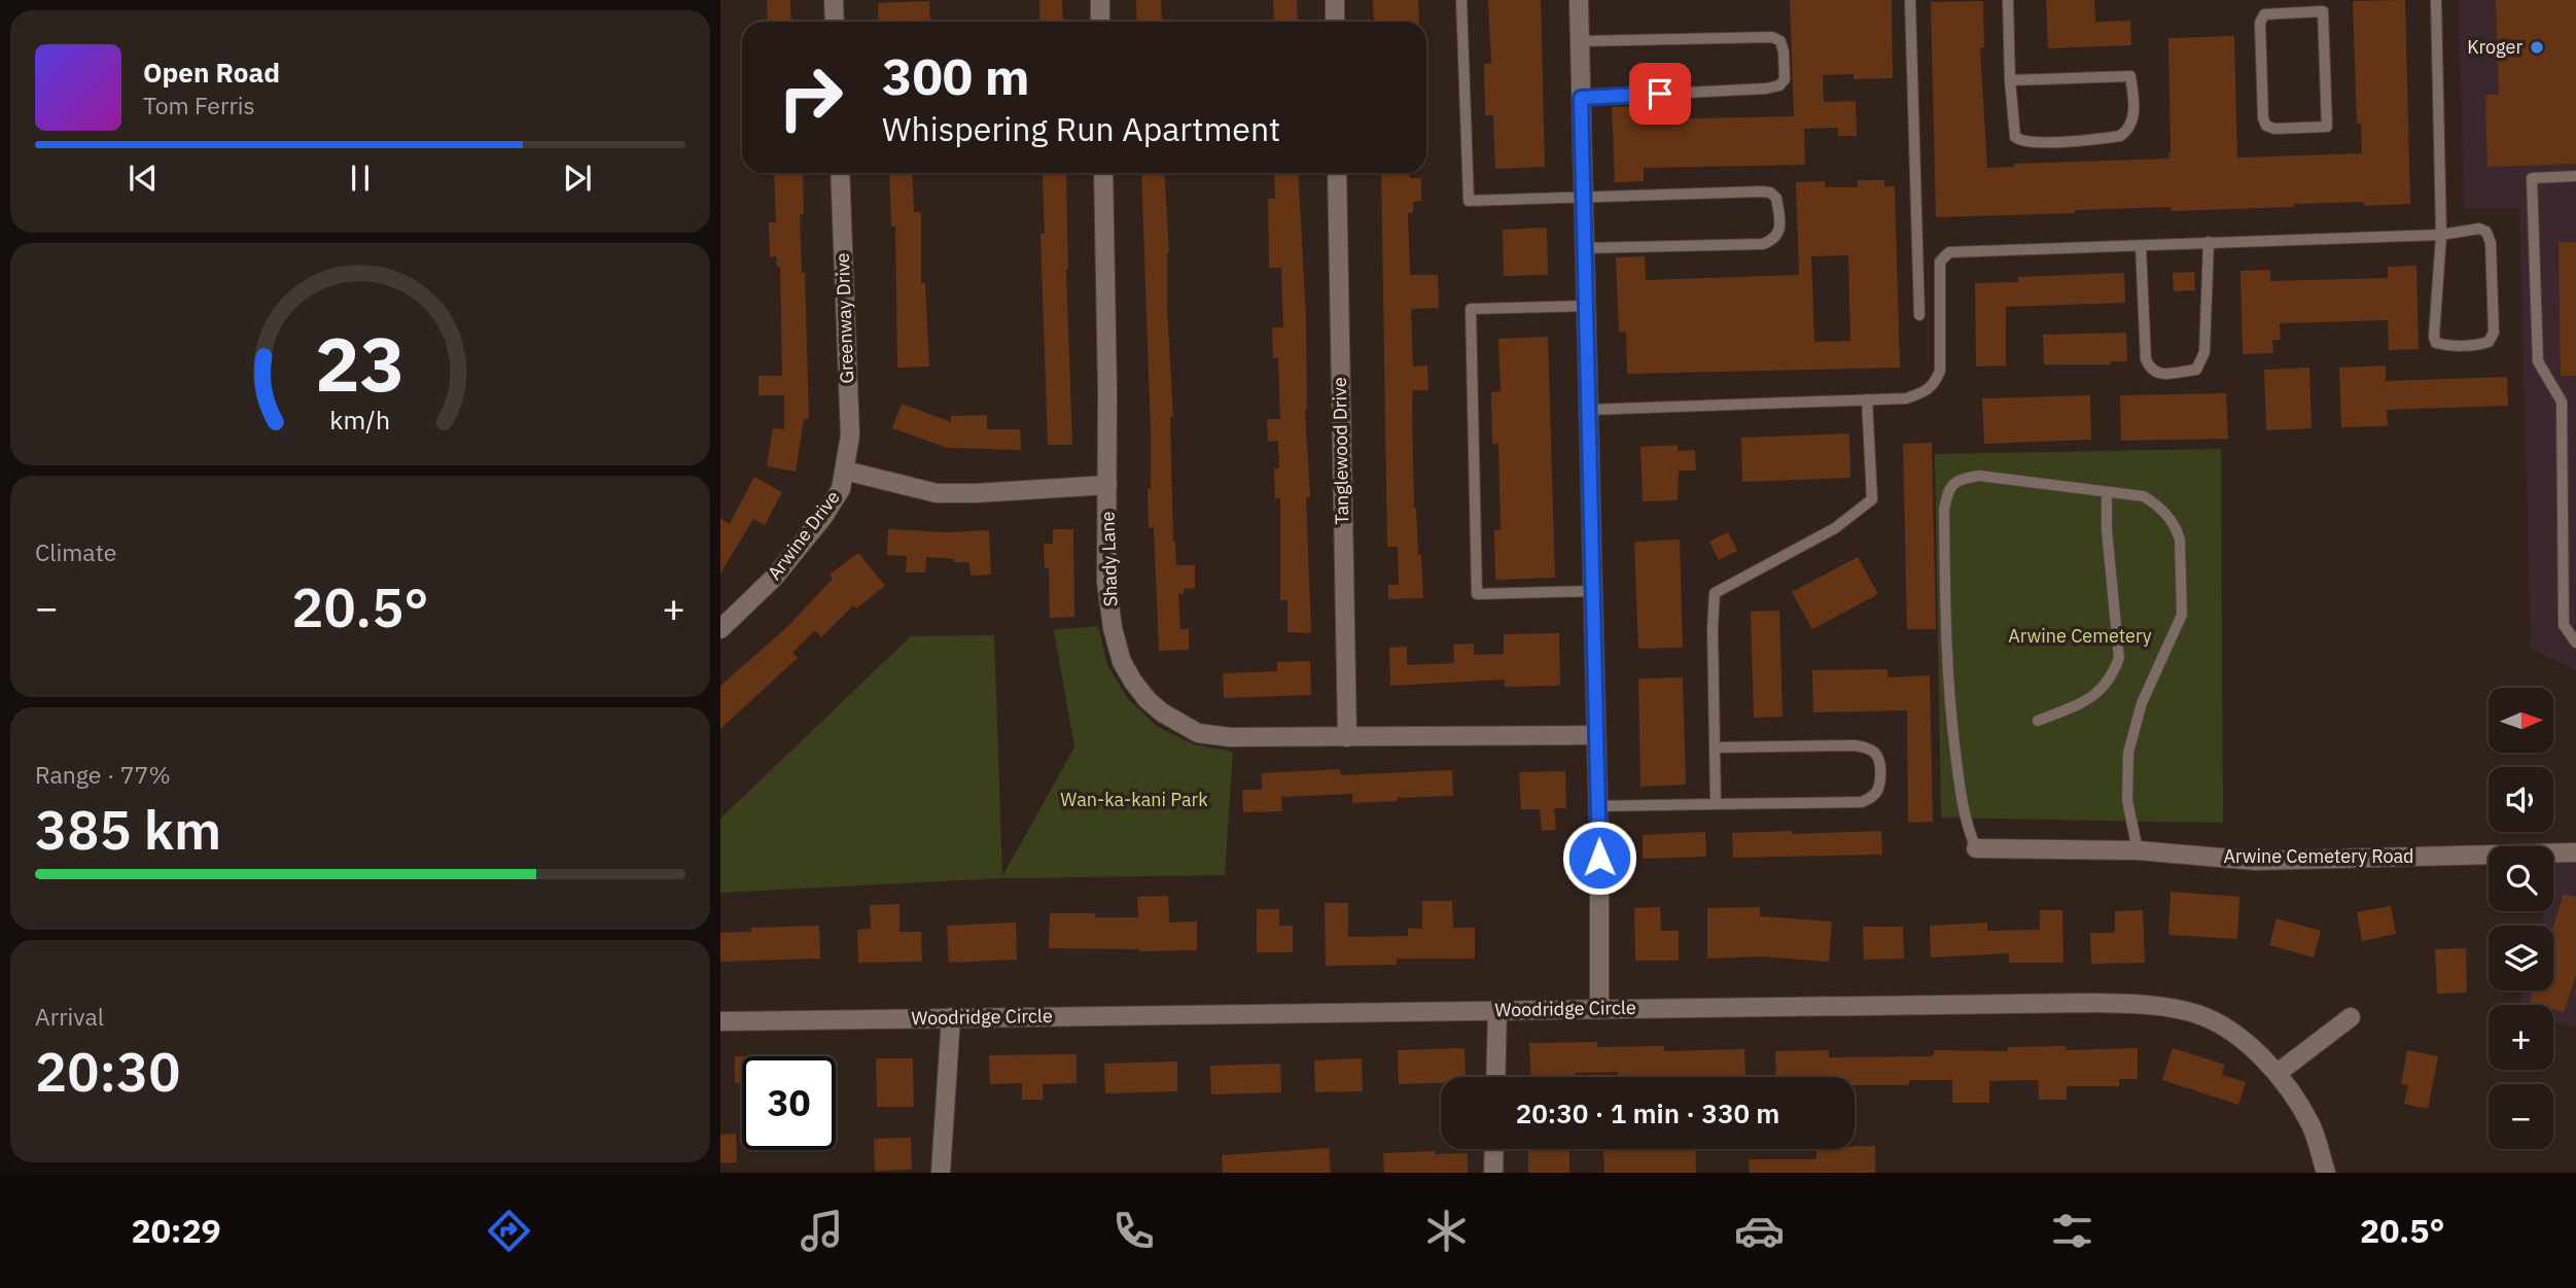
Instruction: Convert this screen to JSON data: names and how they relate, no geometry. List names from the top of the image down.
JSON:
{
  "streets": {
    "street": [
      "Greenway Drive",
      "Tanglewood Drive",
      "Arwine Drive",
      "Shady Lane",
      "Arwine Cemetery Road",
      "Woodridge Circle"
    ]
  },
  "crossings": [
    ["Greenway Drive", "Arwine Drive"],
    ["Tanglewood Drive", "Shady Lane"],
    ["Arwine Drive", "Shady Lane"]
  ],
  "parks": ["Arwine Cemetery", "Wan-ka-kani Park"],
  "places": ["Kroger"],
  "north": "right",
  "page": {
    "turn": ["300 m", "Whispering Run Apartment"],
    "song": ["Open Road", "Tom Ferris"],
    "tile": [
      "Climate",
      ["Range · 77%", "385 km"],
      ["Arrival", "20:30"]
    ],
    "heat": ["−", "20.5°", "+"],
    "map_buttons": ["+", "−"],
    "limit": "30",
    "trip": "20:30 · 1 min · 330 m",
    "tabs": ["20:29", "20.5°"],
    "gauge": ["23", "km/h"]
  }
}
